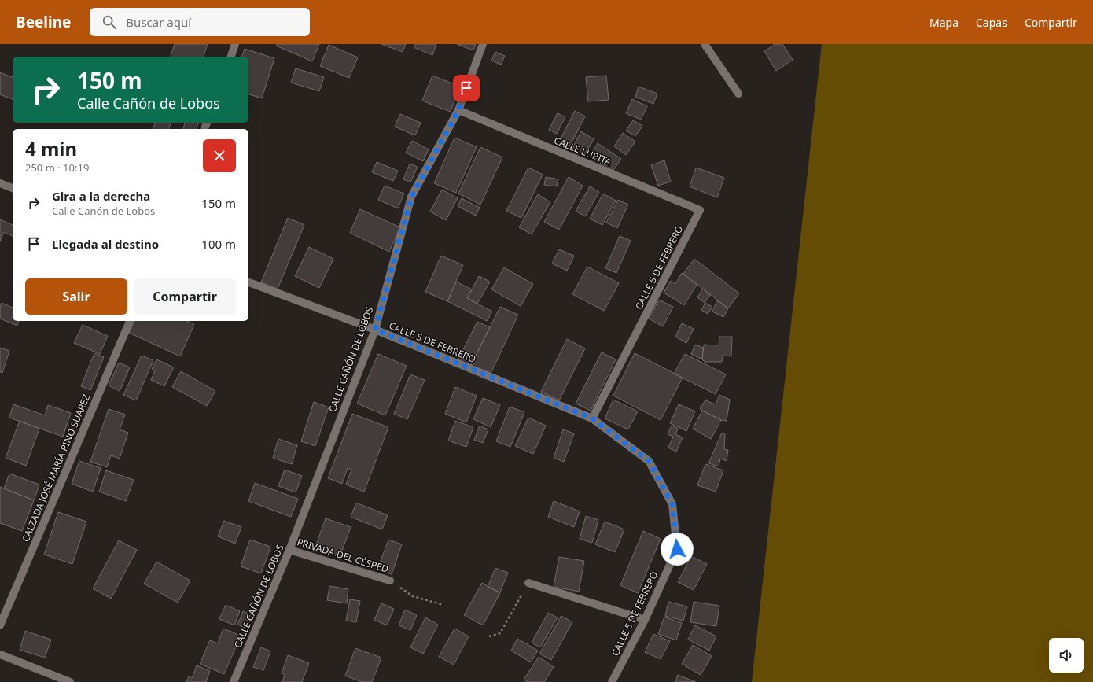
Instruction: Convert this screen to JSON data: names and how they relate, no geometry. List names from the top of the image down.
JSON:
{
  "streets": {
    "street": [
      "CALLE LUPITA",
      "CALLE 5 DE FEBRERO",
      "CALLE CAÑÓN DE LOBOS",
      "CALZADA JOSÉ MARÍA PINO SUÁREZ",
      "PRIVADA DEL CÉSPED"
    ]
  },
  "crossings": [
    ["CALLE LUPITA", "CALLE 5 DE FEBRERO"],
    ["CALLE LUPITA", "CALLE CAÑÓN DE LOBOS"],
    ["CALLE 5 DE FEBRERO", "CALLE CAÑÓN DE LOBOS"],
    ["CALLE CAÑÓN DE LOBOS", "PRIVADA DEL CÉSPED"]
  ],
  "page": {
    "header": "Beeline",
    "search": "Buscar aquí",
    "nav": ["Mapa", "Capas", "Compartir"],
    "turn": ["150 m", "Calle Cañón de Lobos"],
    "heading": ["4 min", "250 m · 10:19"],
    "list": [
      {
        "name": "Gira a la derecha",
        "note": "Calle Cañón de Lobos",
        "value": "150 m"
      },
      {
        "name": "Llegada al destino",
        "value": "100 m"
      }
    ],
    "buttons": ["Salir", "Compartir"]
  }
}
